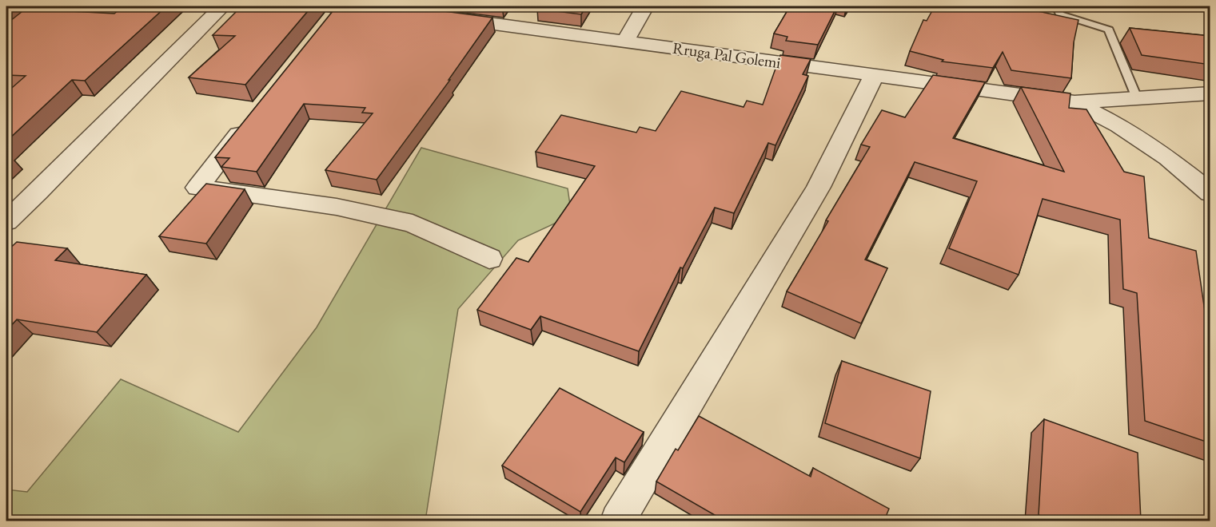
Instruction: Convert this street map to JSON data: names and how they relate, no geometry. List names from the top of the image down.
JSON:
{
  "streets": {
    "street": ["Rruga Pal Golemi"]
  }
}
